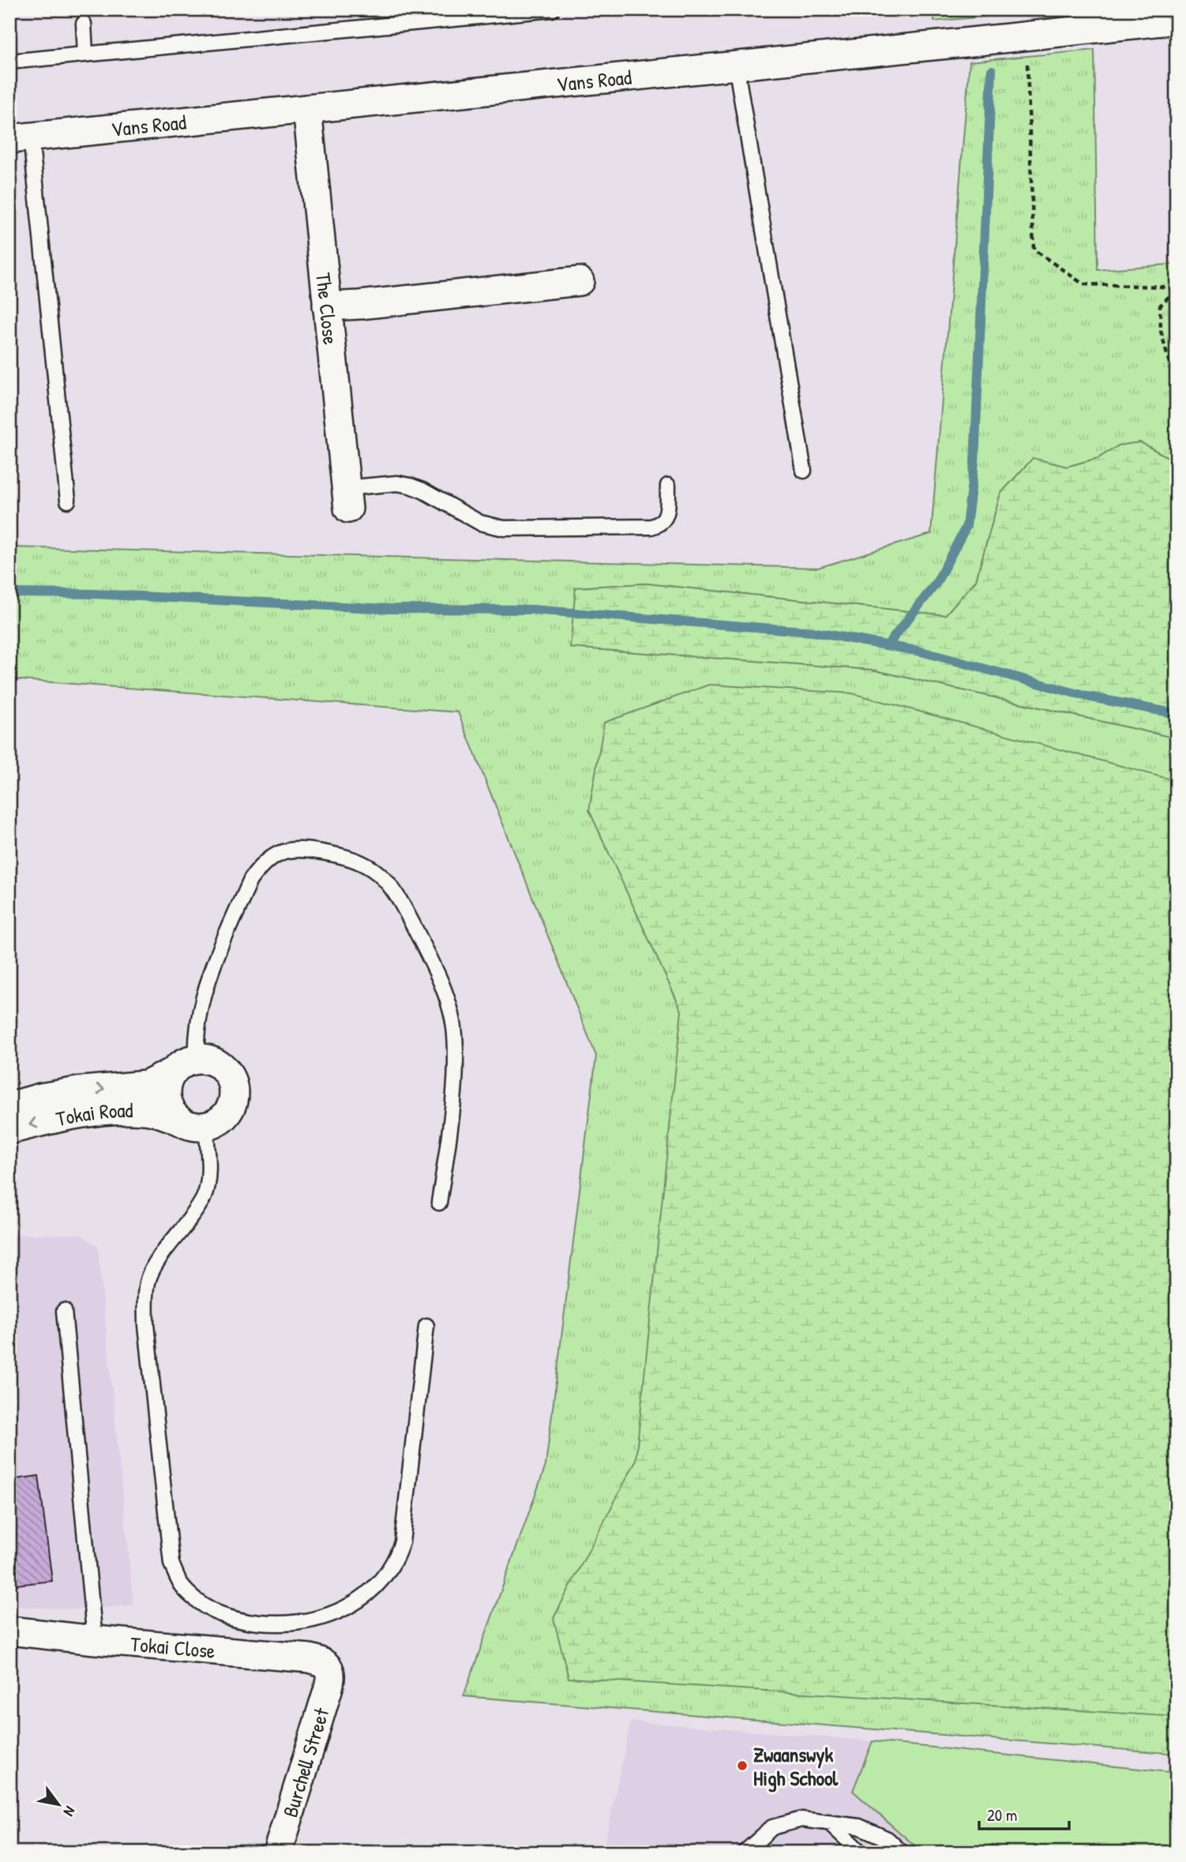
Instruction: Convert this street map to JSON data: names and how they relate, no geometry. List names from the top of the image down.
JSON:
{
  "streets": {
    "street": [
      "Vans Road",
      "The Close",
      "Tokai Road",
      "Tokai Close",
      "Burchell Street"
    ]
  },
  "crossings": [
    ["Vans Road", "The Close"],
    ["Tokai Close", "Burchell Street"]
  ],
  "places": ["Zwaanswyk High School"],
  "scale_bar": "20 m",
  "north": "bottom right"
}
